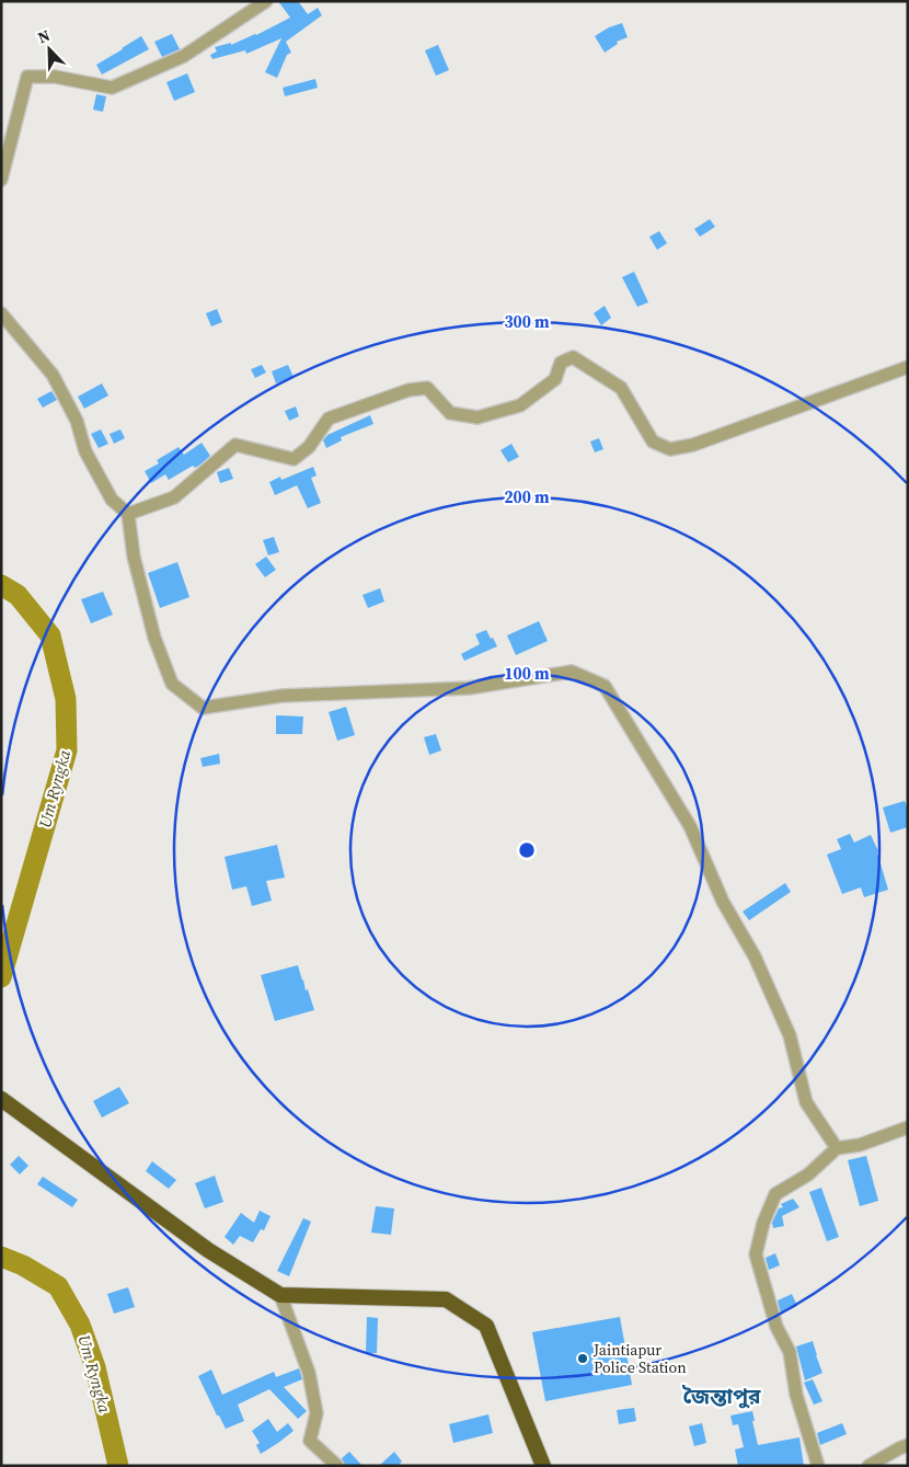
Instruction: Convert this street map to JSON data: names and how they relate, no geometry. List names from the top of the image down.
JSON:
{
  "districts": ["জৈন্তাপুর"],
  "water": ["Um Ryngka"],
  "places": ["Jaintiapur Police Station"],
  "north": "top left",
  "rings": ["300 m", "200 m", "100 m"]
}
